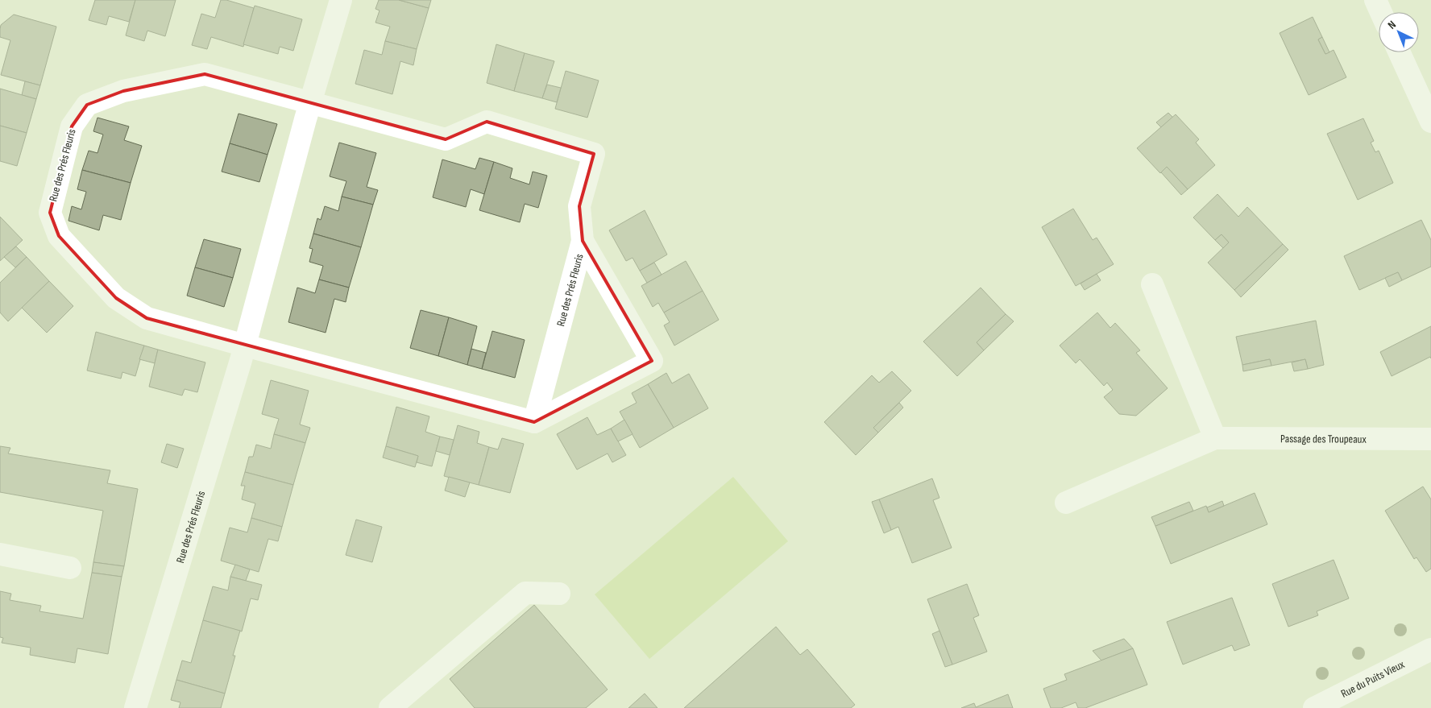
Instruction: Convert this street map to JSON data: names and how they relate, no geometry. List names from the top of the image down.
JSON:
{
  "streets": {
    "street": ["Rue des Prés Fleuris", "Passage des Troupeaux", "Rue du Puits Vieux"]
  },
  "north": "top left"
}
